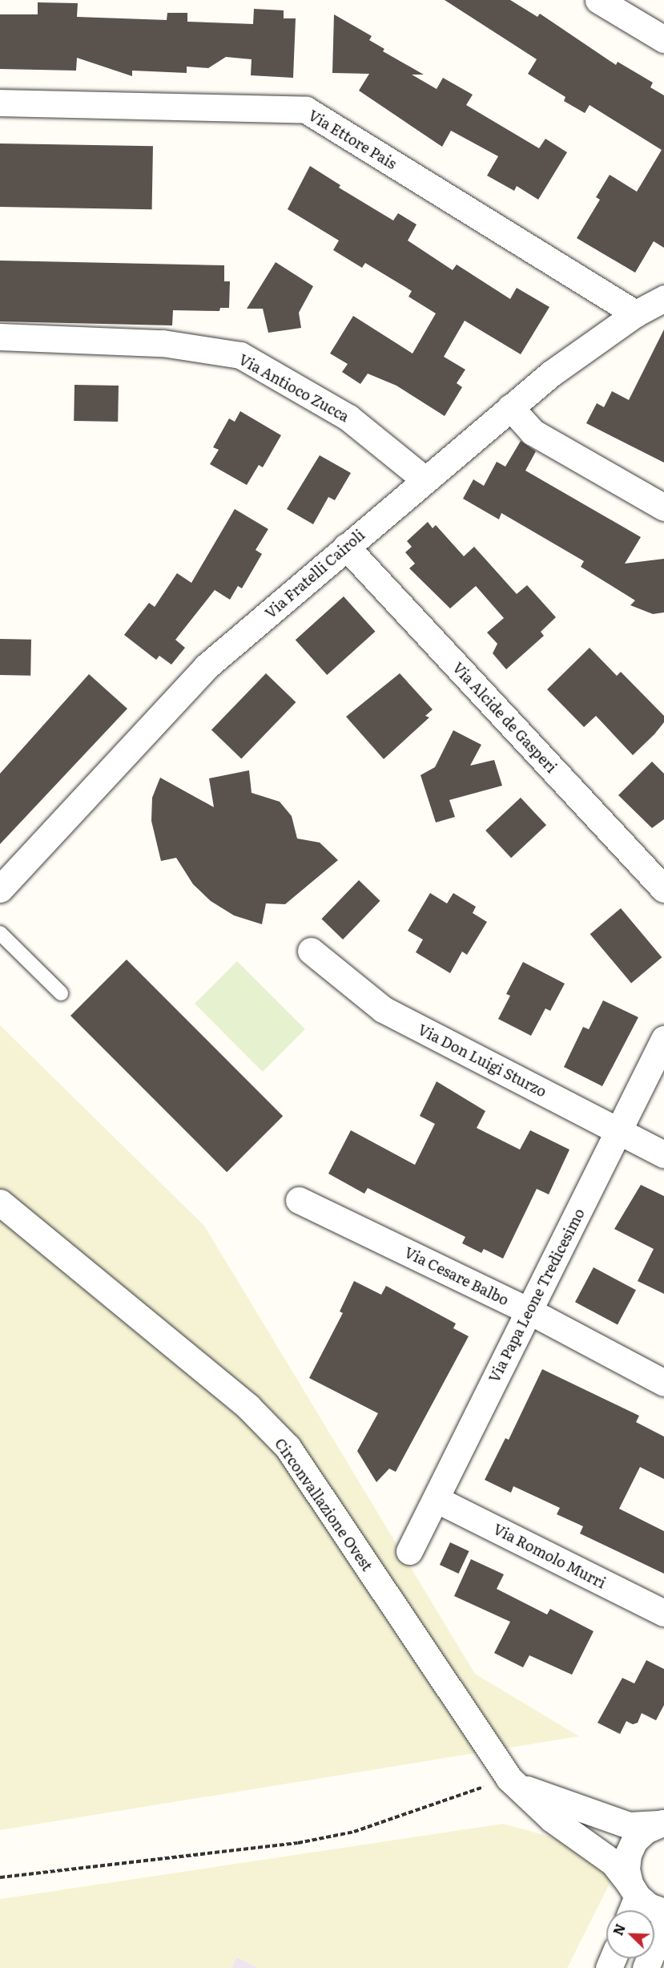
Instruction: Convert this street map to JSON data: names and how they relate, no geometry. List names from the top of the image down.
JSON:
{
  "streets": {
    "street": [
      "Via Ettore Pais",
      "Via Antioco Zucca",
      "Via Fratelli Cairoli",
      "Via Alcide de Gasperi",
      "Via Don Luigi Sturzo",
      "Via Cesare Balbo",
      "Via Papa Leone Tredicesimo",
      "Circonvallazione Ovest",
      "Via Romolo Murri"
    ]
  },
  "crossings": [
    ["Via Ettore Pais", "Via Fratelli Cairoli"],
    ["Via Antioco Zucca", "Via Fratelli Cairoli"],
    ["Via Fratelli Cairoli", "Via Alcide de Gasperi"],
    ["Via Don Luigi Sturzo", "Via Papa Leone Tredicesimo"],
    ["Via Cesare Balbo", "Via Papa Leone Tredicesimo"],
    ["Via Papa Leone Tredicesimo", "Via Romolo Murri"]
  ],
  "north": "top left"
}
